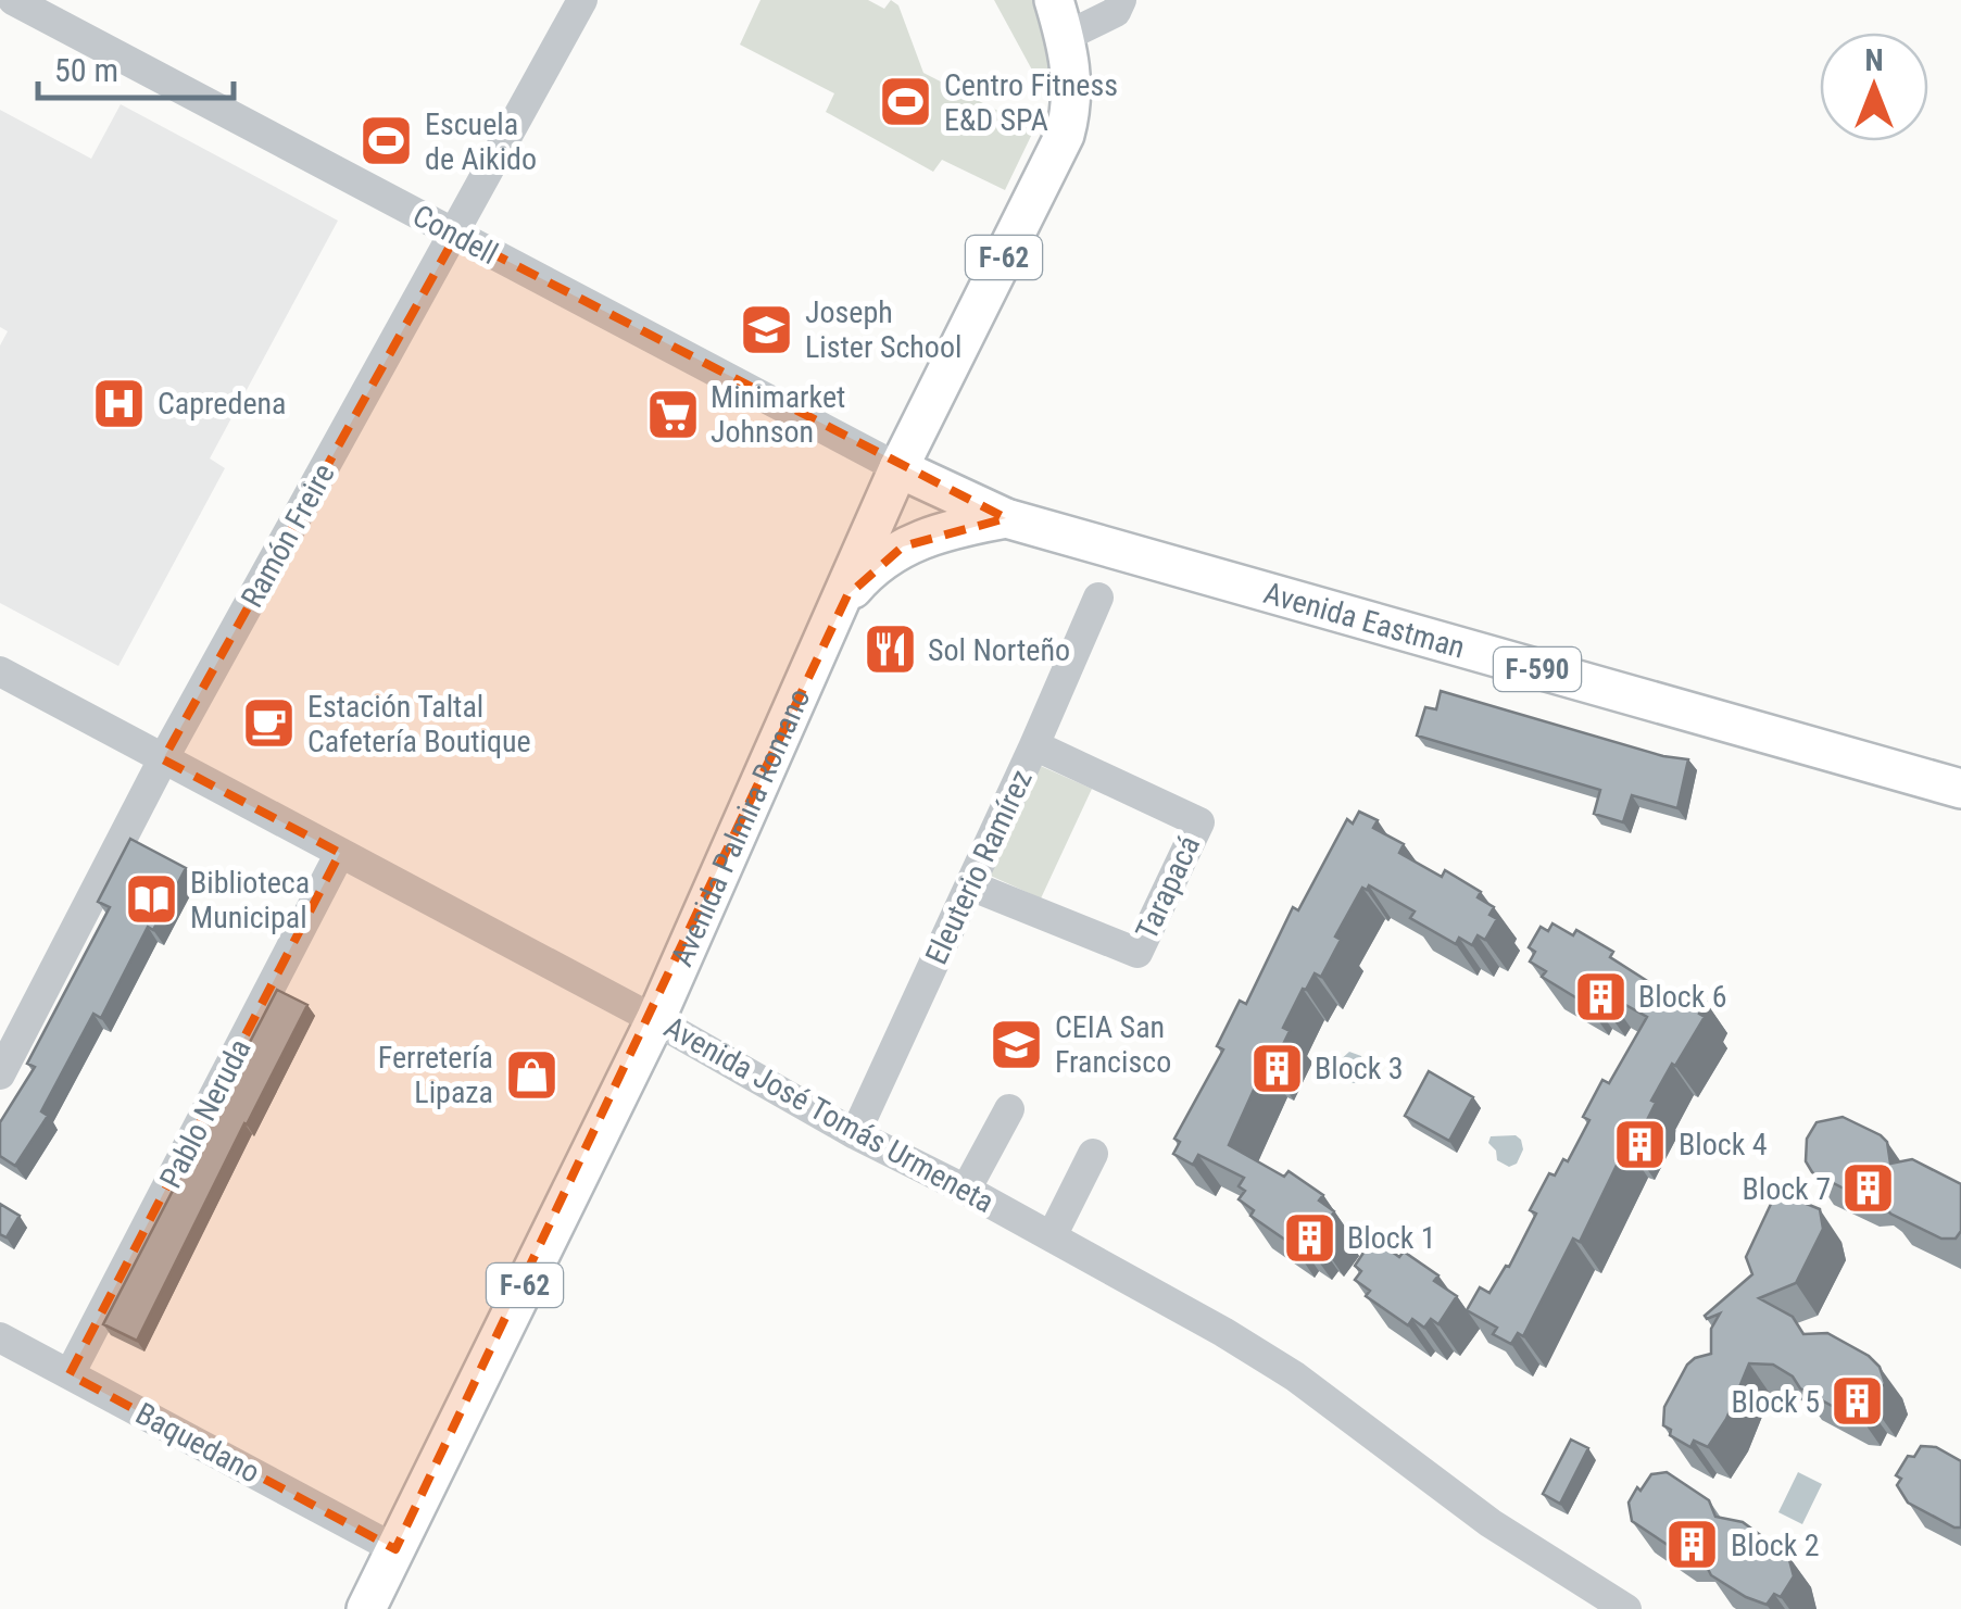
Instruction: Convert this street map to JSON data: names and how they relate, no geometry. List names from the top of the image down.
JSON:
{
  "streets": {
    "main road": [
      "F-62",
      "Avenida Eastman",
      "F-590",
      "Avenida Palmira Romano"
    ],
    "street": [
      "Condell",
      "Ramón Freire",
      "Eleuterio Ramírez",
      "Tarapacá",
      "Pablo Neruda",
      "Avenida José Tomás Urmeneta",
      "Baquedano"
    ]
  },
  "crossings": [
    ["Condell", "Ramón Freire"],
    ["Condell", "Avenida Eastman"],
    ["Condell", "Avenida Palmira Romano"],
    ["F-62", "Avenida Palmira Romano"],
    ["Ramón Freire", "Avenida José Tomás Urmeneta"],
    ["Avenida Eastman", "Avenida Palmira Romano"],
    ["Avenida Palmira Romano", "Avenida José Tomás Urmeneta"],
    ["Avenida Palmira Romano", "Baquedano"],
    ["Eleuterio Ramírez", "Tarapacá"],
    ["Eleuterio Ramírez", "Avenida José Tomás Urmeneta"],
    ["Pablo Neruda", "Avenida José Tomás Urmeneta"],
    ["Pablo Neruda", "Baquedano"]
  ],
  "places": {
    "sports": ["Centro Fitness E&D SPA", "Escuela de Aikido"],
    "school or university": ["Joseph Lister School", "CEIA San Francisco"],
    "hospital": ["Capredena"],
    "supermarket": ["Minimarket Johnson"],
    "restaurant": ["Sol Norteño"],
    "cafe": ["Estación Taltal Cafetería Boutique"],
    "library": ["Biblioteca Municipal"],
    "building": [
      "Block 6",
      "Block 3",
      "Block 4",
      "Block 7",
      "Block 1",
      "Block 5",
      "Block 2"
    ],
    "shop": ["Ferretería Lipaza"]
  },
  "scale_bar": "50 m",
  "north": "top"
}
